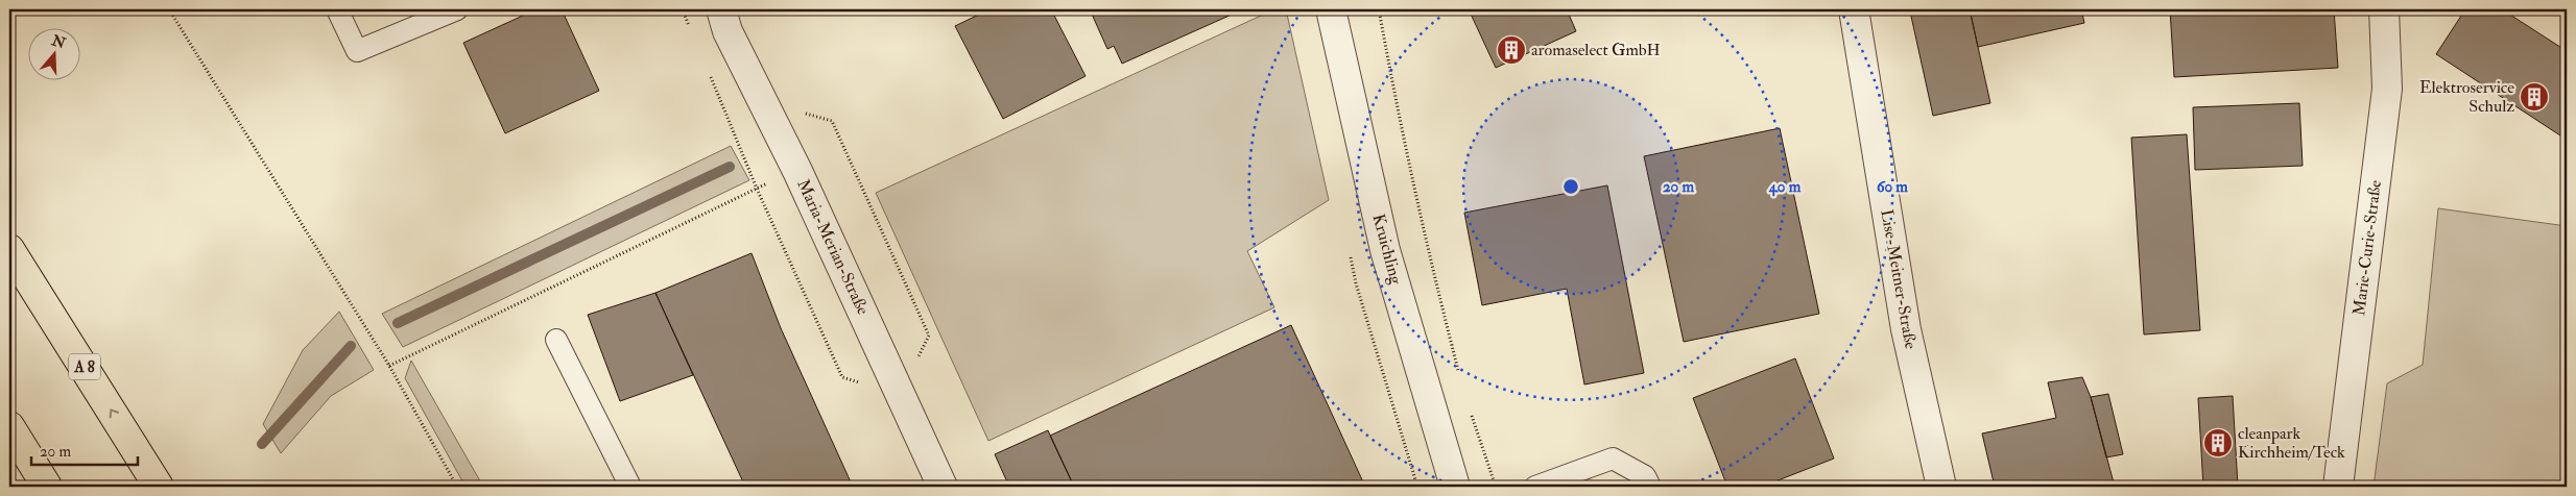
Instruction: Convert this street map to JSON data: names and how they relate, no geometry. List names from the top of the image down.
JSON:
{
  "streets": {
    "highway": ["A 8"],
    "street": [
      "Maria-Merian-Straße",
      "Marie-Curie-Straße",
      "Kruichling",
      "Lise-Meitner-Straße"
    ]
  },
  "places": {
    "building": ["aromaselect GmbH", "Elektroservice Schulz", "cleanpark Kirchheim/Teck"]
  },
  "scale_bar": "20 m",
  "north": "top",
  "rings": ["20 m", "40 m", "60 m"]
}
